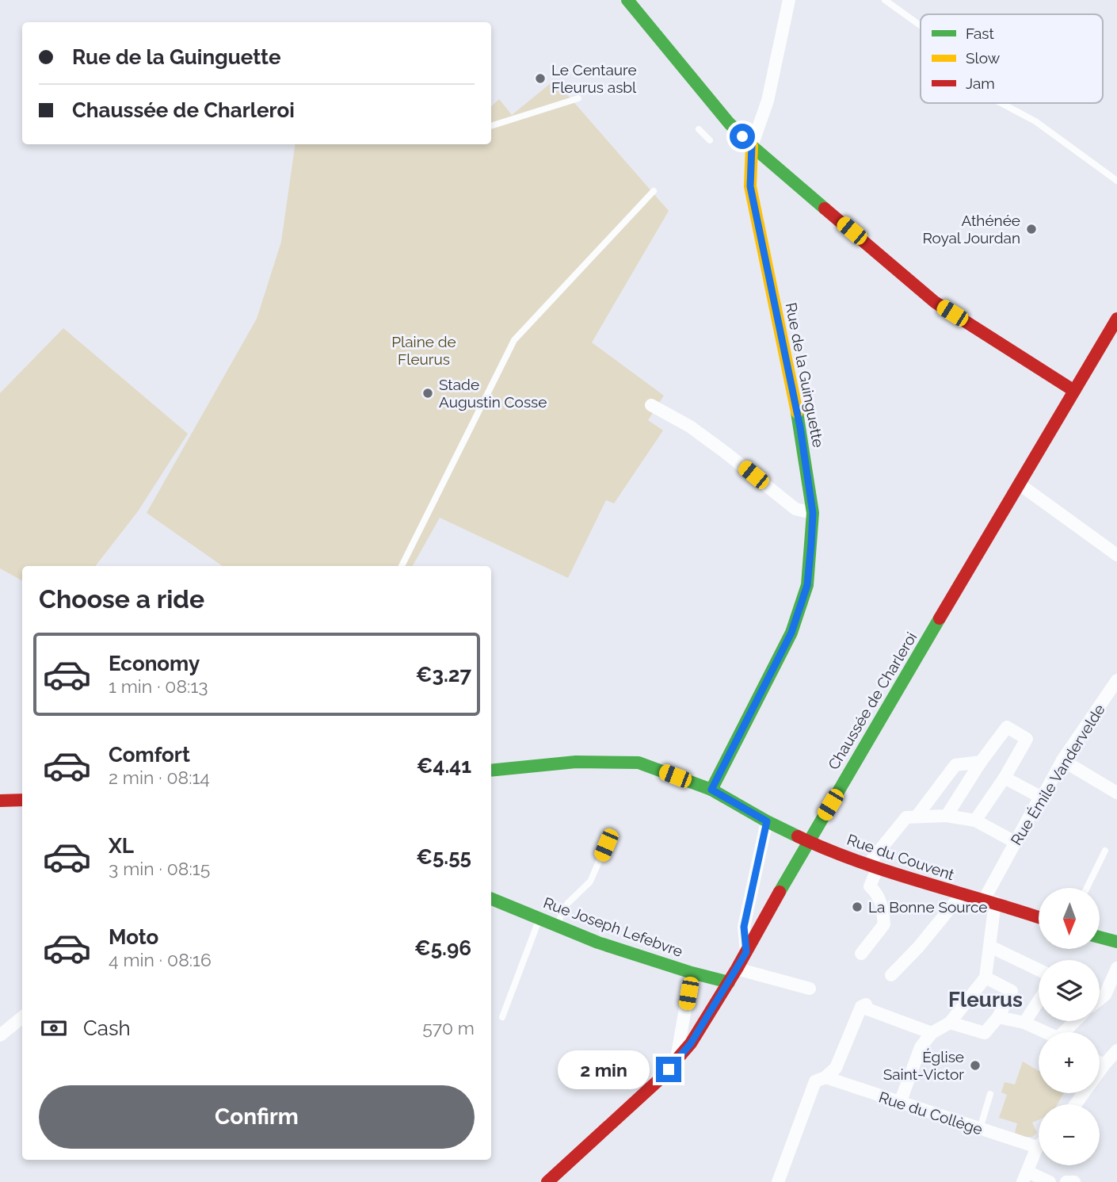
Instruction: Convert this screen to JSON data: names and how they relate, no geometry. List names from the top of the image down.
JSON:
{
  "streets": {
    "main road": [
      "Rue de la Guinguette",
      "Chaussée de Charleroi",
      "Rue du Couvent",
      "Rue Joseph Lefebvre"
    ],
    "street": ["Rue Émile Vandervelde", "Rue du Collège"]
  },
  "crossings": [
    ["Rue de la Guinguette", "Rue du Couvent"],
    ["Chaussée de Charleroi", "Rue du Couvent"],
    ["Chaussée de Charleroi", "Rue Joseph Lefebvre"],
    ["Rue Émile Vandervelde", "Rue du Couvent"]
  ],
  "districts": ["Fleurus"],
  "parks": ["Plaine de Fleurus"],
  "places": [
    "Le Centaure Fleurus asbl",
    "Athénée Royal Jourdan",
    "Stade Augustin Cosse",
    "La Bonne Source",
    "Église Saint-Victor"
  ],
  "legend": ["Fast", "Slow", "Jam"],
  "north": "bottom",
  "page": {
    "banner": ["Rue de la Guinguette", "Chaussée de Charleroi"],
    "heading": "Choose a ride",
    "list": [
      {
        "name": "Economy",
        "note": "1 min · 08:13",
        "value": "€3.27"
      },
      {
        "name": "Comfort",
        "note": "2 min · 08:14",
        "value": "€4.41"
      },
      {
        "name": "XL",
        "note": "3 min · 08:15",
        "value": "€5.55"
      },
      {
        "name": "Moto",
        "note": "4 min · 08:16",
        "value": "€5.96"
      }
    ],
    "map_buttons": ["+", "−"],
    "pay": ["Cash", "570 m"],
    "bubble": "2 min",
    "buttons": "Confirm"
  }
}
